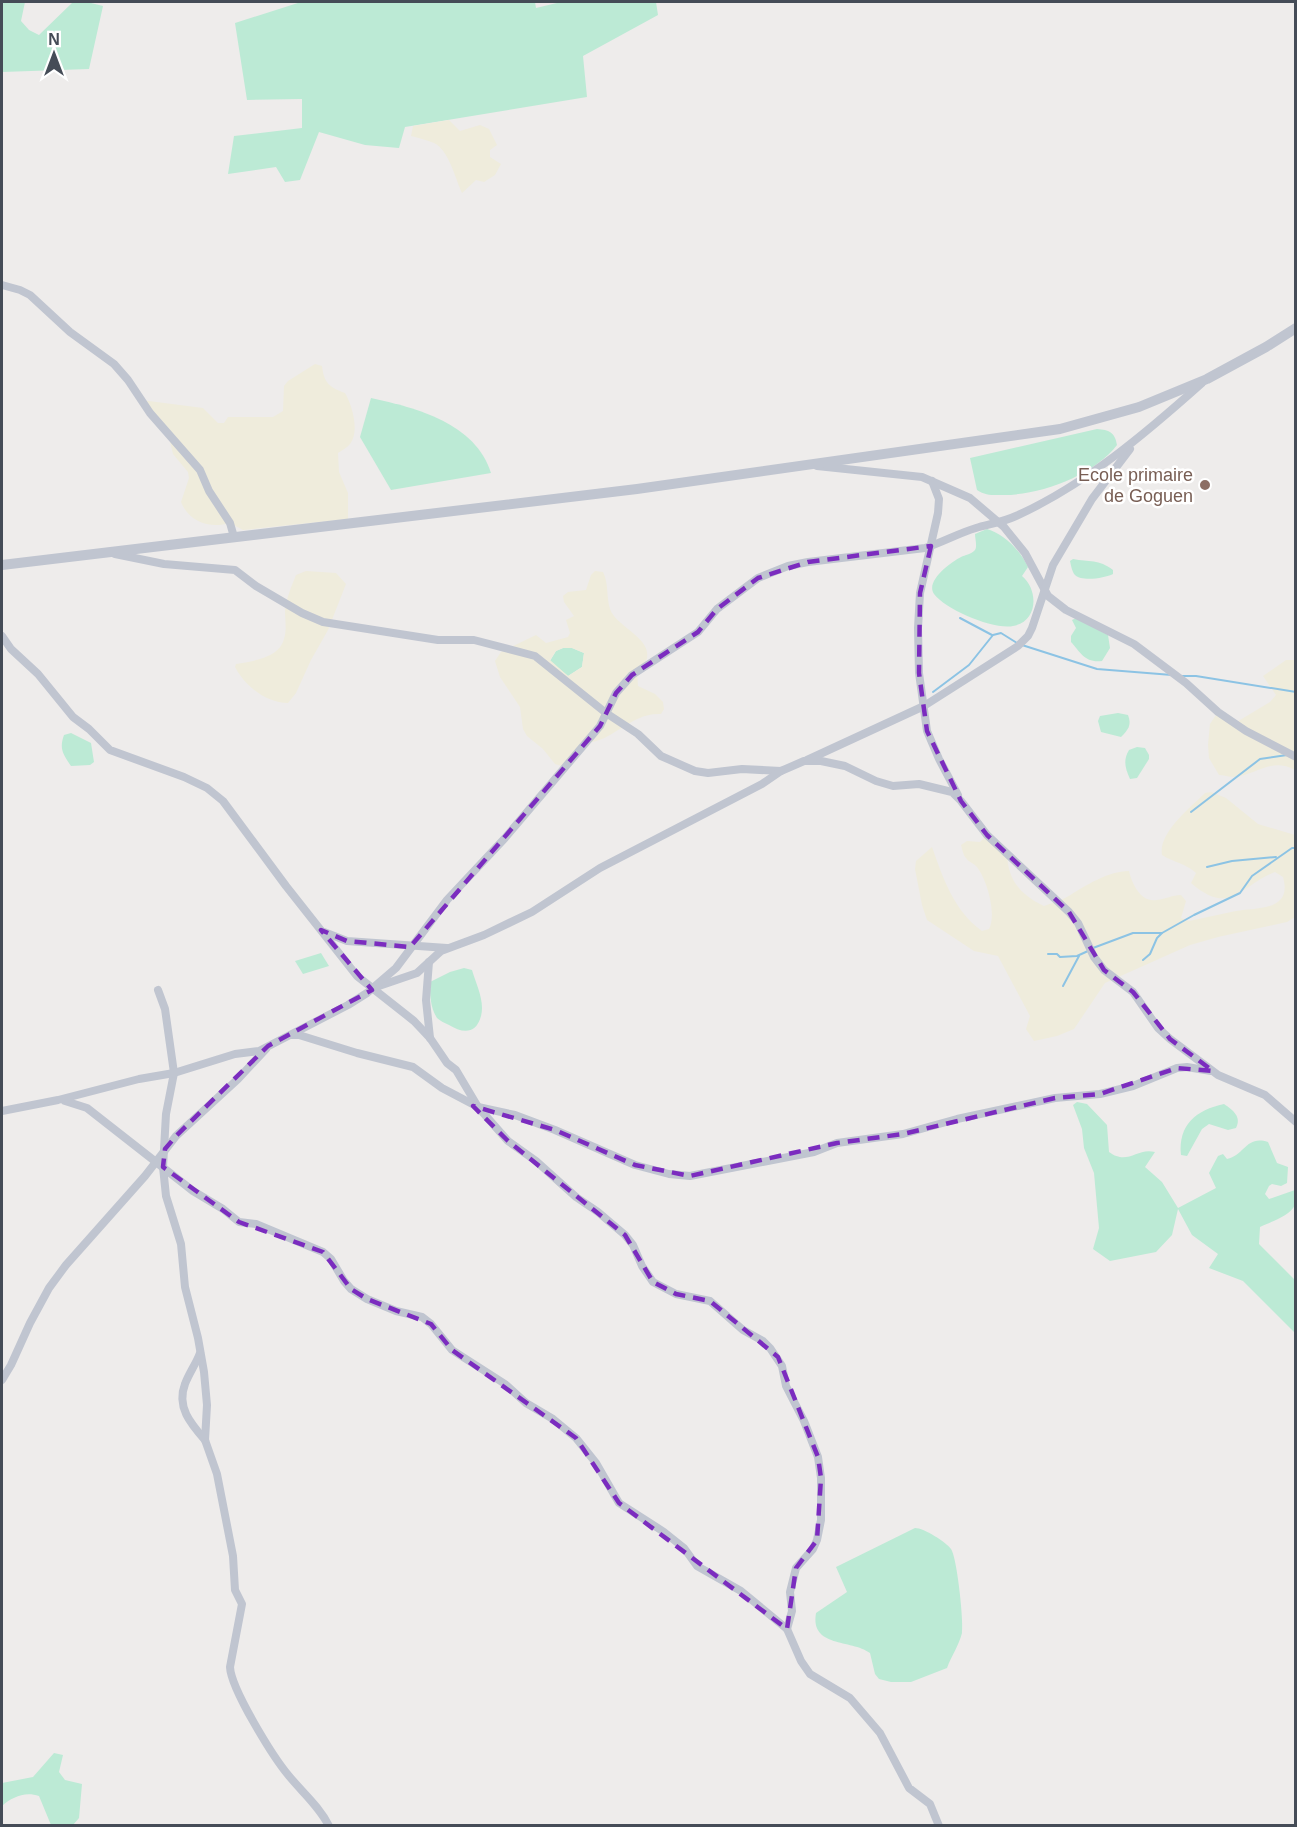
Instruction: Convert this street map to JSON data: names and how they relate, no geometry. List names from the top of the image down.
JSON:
{
  "places": ["Ecole primaire de Goguen"],
  "north": "top"
}
